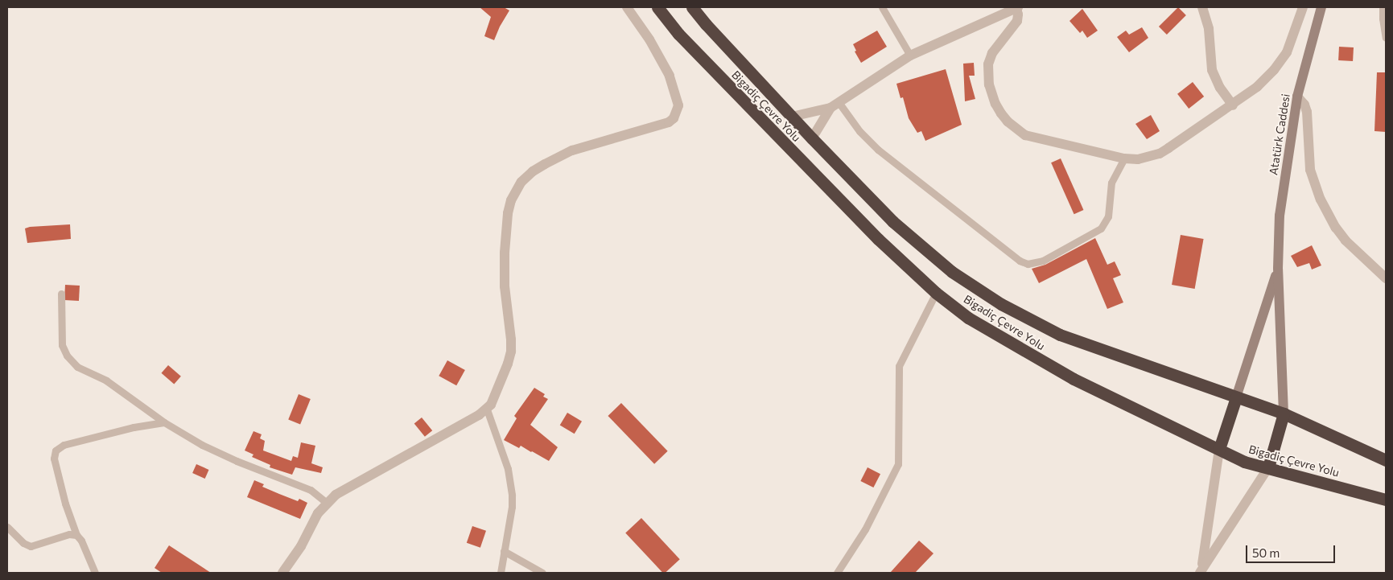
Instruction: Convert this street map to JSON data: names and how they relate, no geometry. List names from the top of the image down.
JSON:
{
  "streets": {
    "highway": ["Bigadiç Çevre Yolu"],
    "main road": ["Atatürk Caddesi"]
  },
  "crossings": [
    ["Bigadiç Çevre Yolu", "Atatürk Caddesi"]
  ],
  "scale_bar": "50 m"
}
